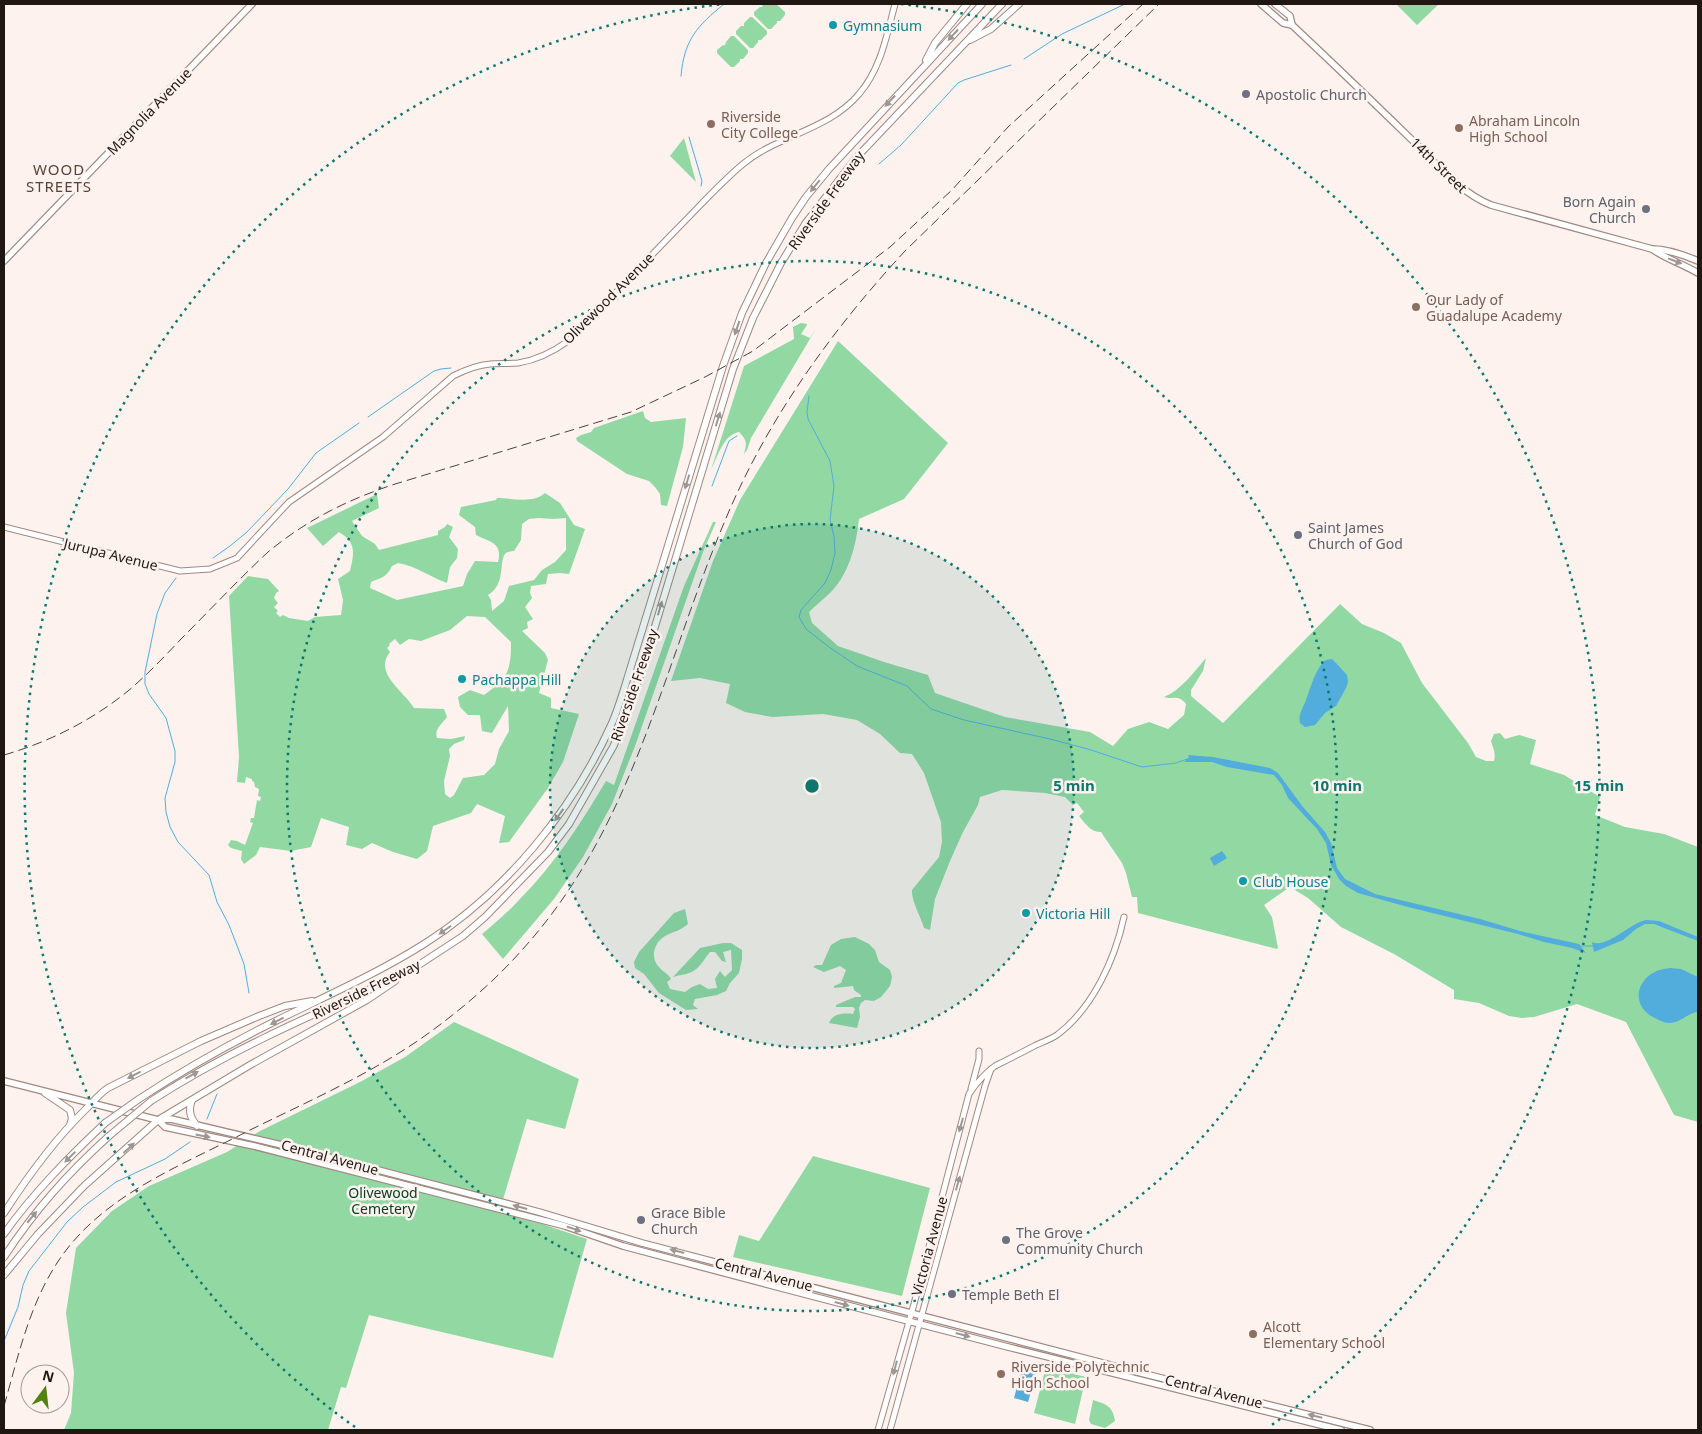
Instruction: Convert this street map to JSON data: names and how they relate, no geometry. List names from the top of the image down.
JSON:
{
  "streets": {
    "highway": ["Riverside Freeway"],
    "main road": [
      "Magnolia Avenue",
      "14th Street",
      "Olivewood Avenue",
      "Jurupa Avenue",
      "Central Avenue",
      "Victoria Avenue"
    ]
  },
  "crossings": [
    ["Olivewood Avenue", "Jurupa Avenue"],
    ["Central Avenue", "Victoria Avenue"]
  ],
  "districts": ["WOOD STREETS"],
  "parks": ["Olivewood Cemetery"],
  "places": [
    "Gymnasium",
    "Apostolic Church",
    "Riverside City College",
    "Abraham Lincoln High School",
    "Born Again Church",
    "Our Lady of Guadalupe Academy",
    "Saint James Church of God",
    "Pachappa Hill",
    "Club House",
    "Victoria Hill",
    "Grace Bible Church",
    "The Grove Community Church",
    "Temple Beth El",
    "Alcott Elementary School",
    "Riverside Polytechnic High School"
  ],
  "north": "top",
  "rings": ["5 min", "10 min", "15 min"]
}
